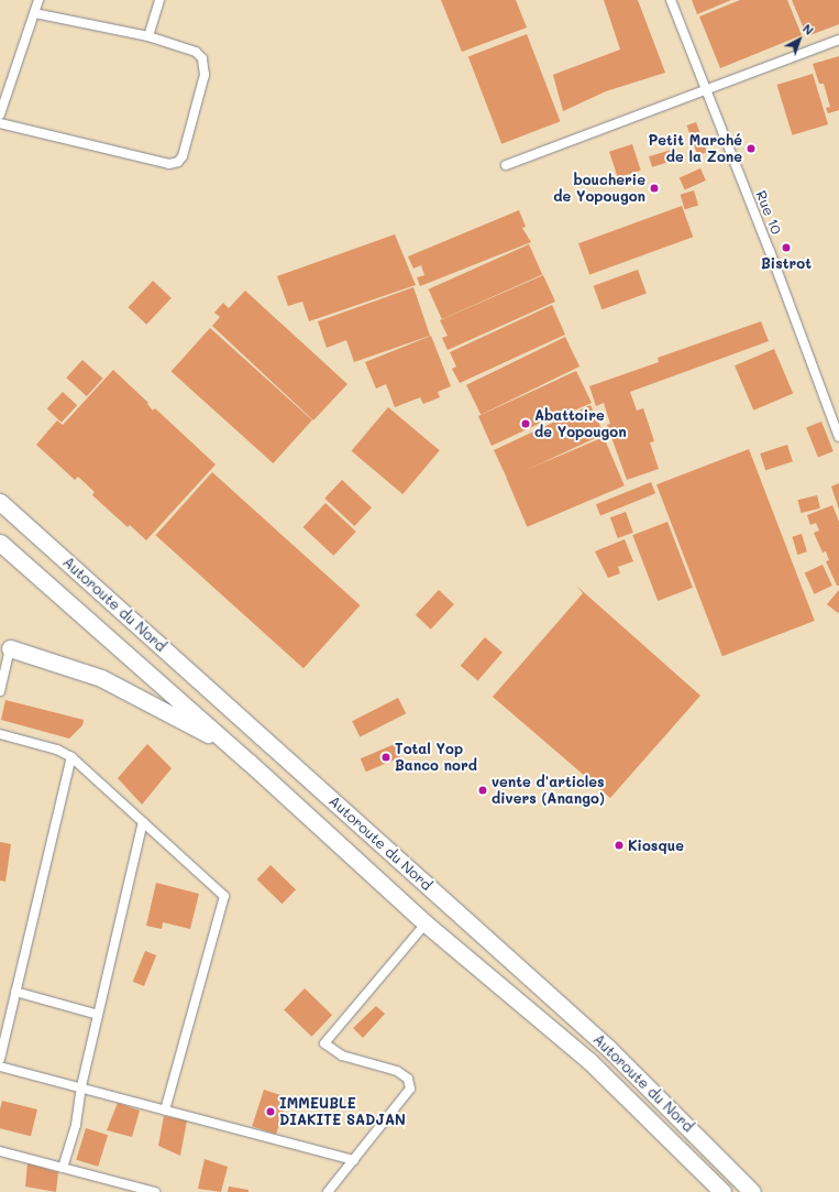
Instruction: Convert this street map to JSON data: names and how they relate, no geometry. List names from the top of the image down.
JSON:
{
  "streets": {
    "highway": ["Autoroute du Nord"],
    "street": ["Rue 10"]
  },
  "places": [
    "Petit Marché de la Zone",
    "boucherie de Yopougon",
    "Bistrot",
    "Abattoire de Yopougon",
    "Total Yop Banco nord",
    "vente d'articles divers (Anango)",
    "Kiosque",
    "IMMEUBLE DIAKITE SADJAN"
  ],
  "north": "top right"
}
